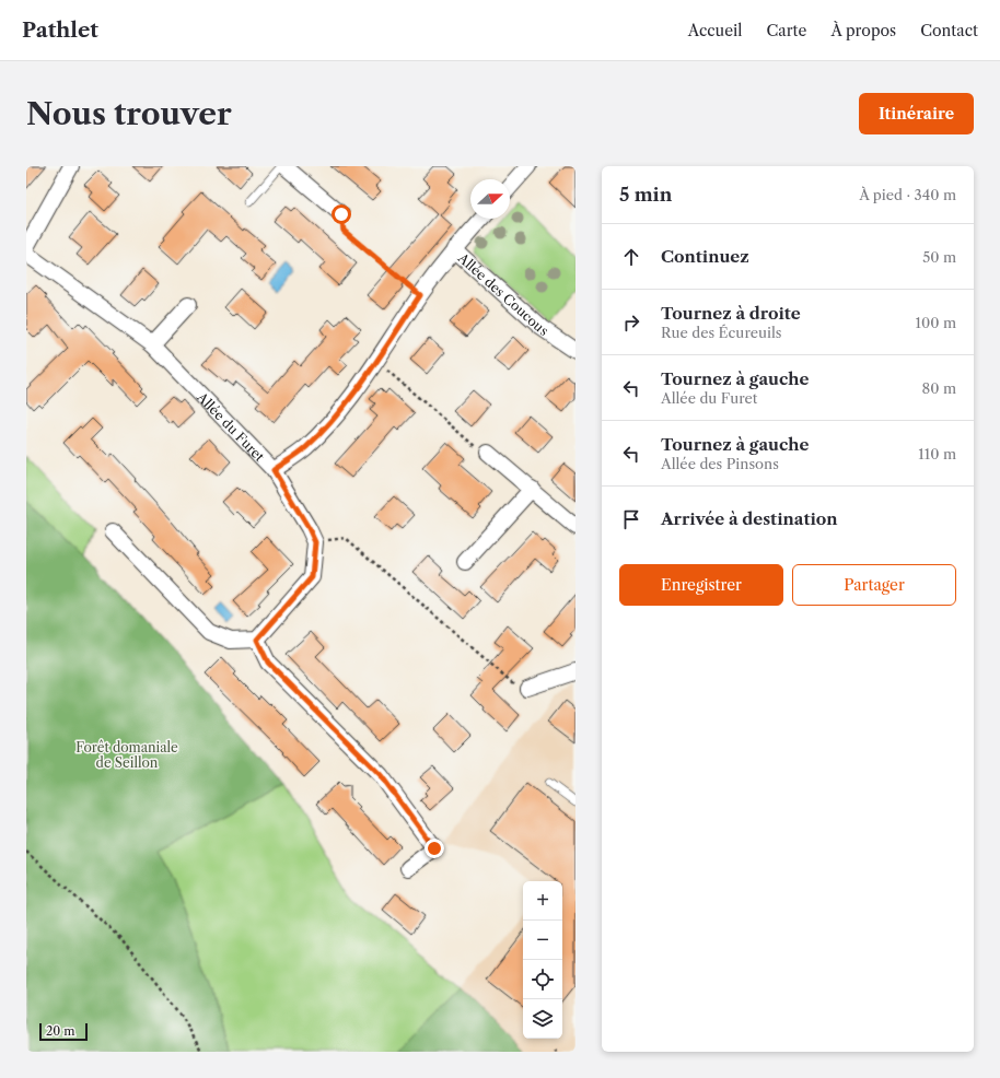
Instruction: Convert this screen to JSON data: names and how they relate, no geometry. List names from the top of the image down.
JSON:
{
  "streets": {
    "street": ["Allée des Coucous", "Allée du Furet"]
  },
  "parks": ["Forêt domaniale de Seillon"],
  "scale_bar": "20 m",
  "north": "right",
  "page": {
    "header": "Pathlet",
    "nav": [
      "Accueil",
      "Carte",
      "À propos",
      "Contact"
    ],
    "buttons": [
      "Itinéraire",
      ["Enregistrer", "Partager"]
    ],
    "title": "Nous trouver",
    "heading": ["5 min", "À pied · 340 m"],
    "list": [
      ["Continuez", "50 m"],
      ["Tournez à droite", "Rue des Écureuils", "100 m"],
      ["Tournez à gauche", "Allée du Furet", "80 m"],
      ["Tournez à gauche", "Allée des Pinsons", "110 m"],
      "Arrivée à destination"
    ],
    "map_buttons": ["+", "−"],
    "scale": "20 m"
  }
}
